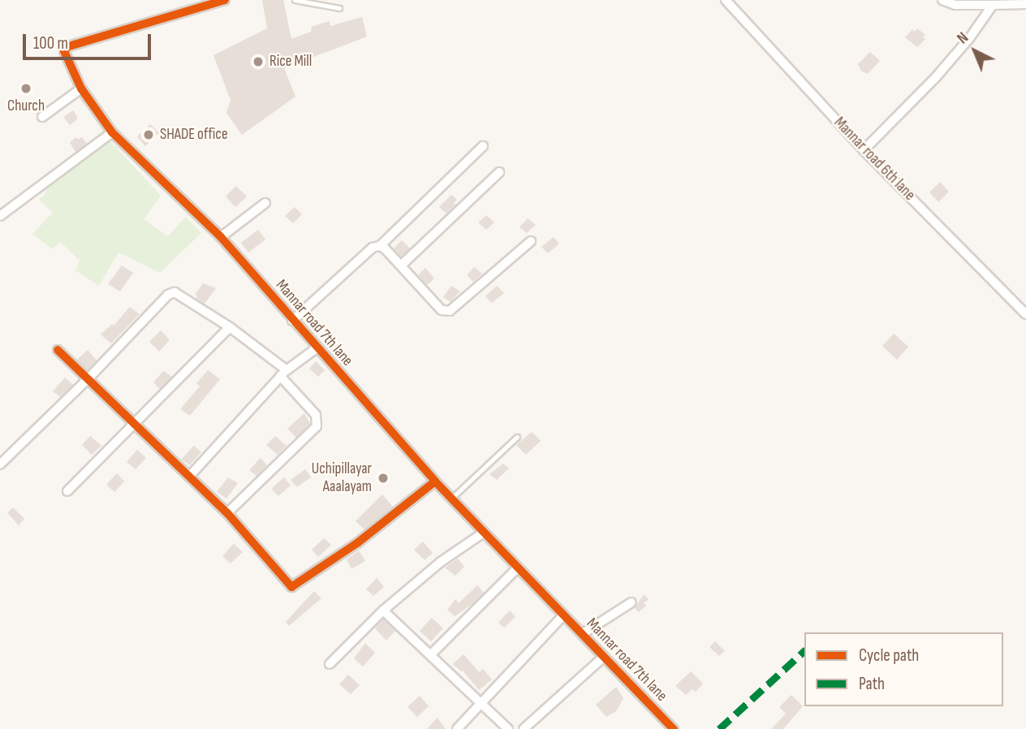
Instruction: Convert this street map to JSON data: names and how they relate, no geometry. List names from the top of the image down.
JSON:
{
  "streets": {
    "street": ["Mannar road 6th lane", "Mannar road 7th lane"]
  },
  "places": [
    "Rice Mill",
    "Church",
    "SHADE office",
    "Uchipillayar Aaalayam"
  ],
  "legend": ["Cycle path", "Path"],
  "scale_bar": "100 m",
  "north": "top left"
}
